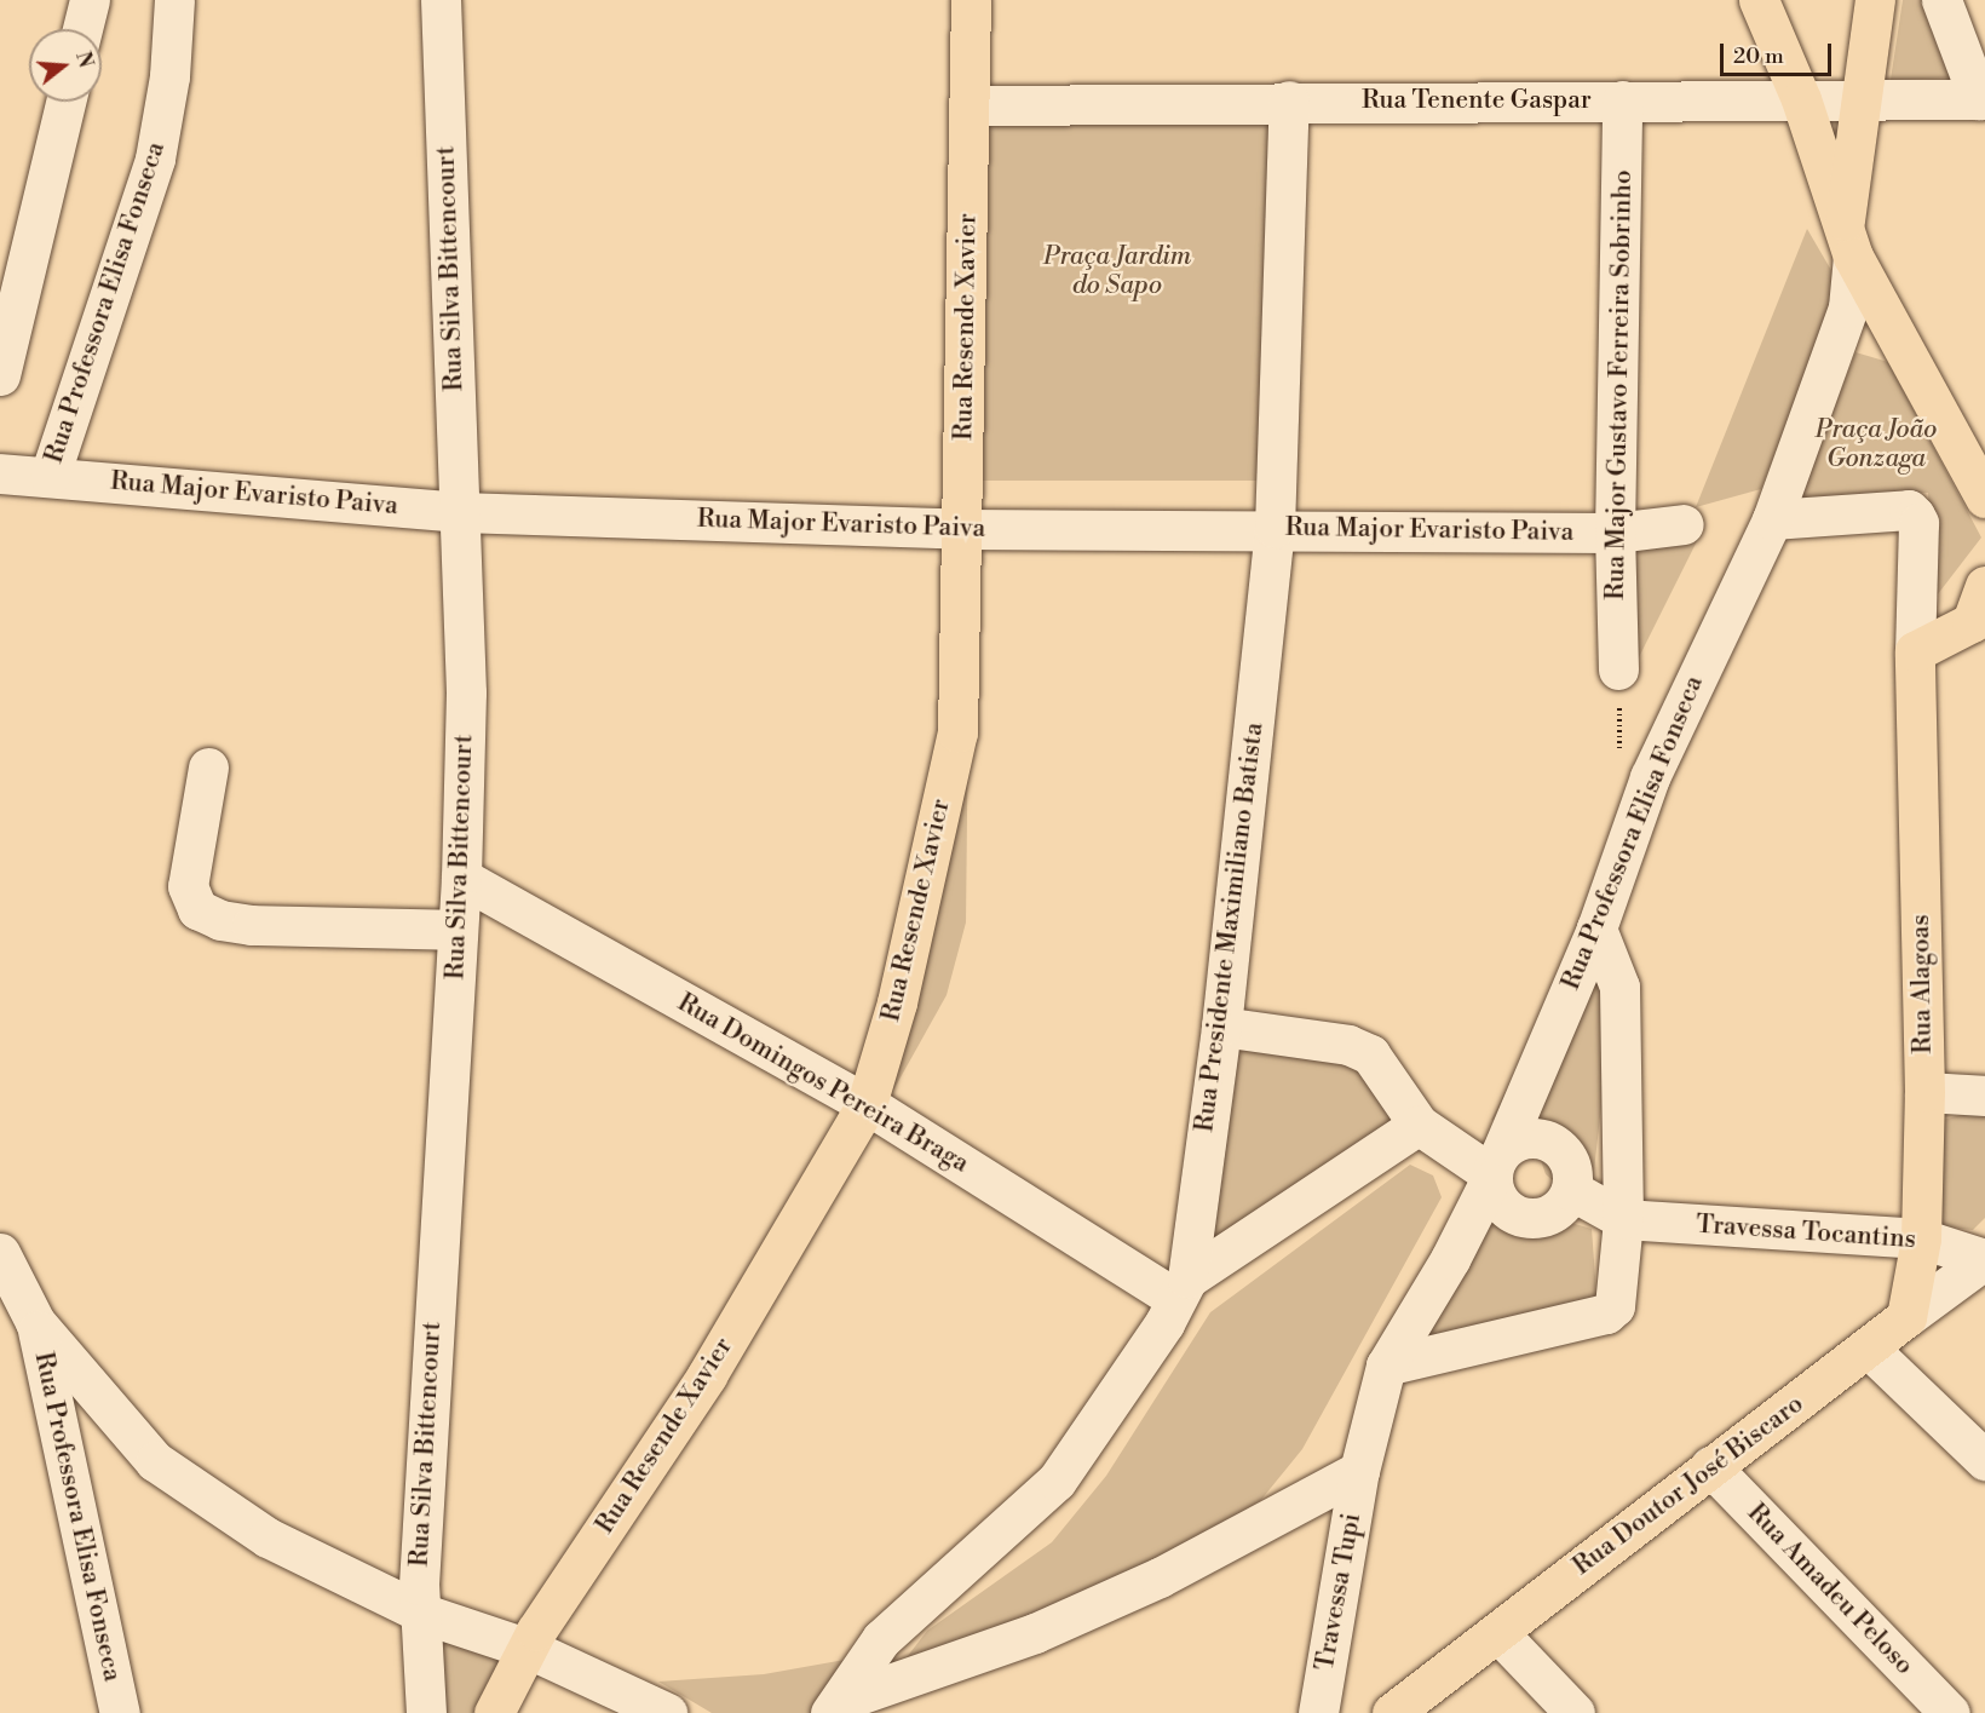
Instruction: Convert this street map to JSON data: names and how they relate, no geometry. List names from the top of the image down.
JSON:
{
  "streets": {
    "main road": ["Rua Resende Xavier", "Rua Alagoas", "Rua Doutor José Biscaro"],
    "street": [
      "Rua Tenente Gaspar",
      "Rua Silva Bittencourt",
      "Rua Professora Elisa Fonseca",
      "Rua Major Gustavo Ferreira Sobrinho",
      "Rua Major Evaristo Paiva",
      "Rua Presidente Maximiliano Batista",
      "Rua Domingos Pereira Braga",
      "Travessa Tocantins",
      "Rua Amadeu Peloso",
      "Travessa Tupi"
    ]
  },
  "crossings": [
    ["Rua Tenente Gaspar", "Rua Resende Xavier"],
    ["Rua Tenente Gaspar", "Rua Major Gustavo Ferreira Sobrinho"],
    ["Rua Tenente Gaspar", "Rua Presidente Maximiliano Batista"],
    ["Rua Silva Bittencourt", "Rua Professora Elisa Fonseca"],
    ["Rua Silva Bittencourt", "Rua Major Evaristo Paiva"],
    ["Rua Silva Bittencourt", "Rua Domingos Pereira Braga"],
    ["Rua Professora Elisa Fonseca", "Rua Resende Xavier"],
    ["Rua Professora Elisa Fonseca", "Rua Major Evaristo Paiva"],
    ["Rua Professora Elisa Fonseca", "Rua Alagoas"],
    ["Rua Professora Elisa Fonseca", "Travessa Tupi"],
    ["Rua Resende Xavier", "Rua Major Evaristo Paiva"],
    ["Rua Resende Xavier", "Rua Domingos Pereira Braga"],
    ["Rua Major Gustavo Ferreira Sobrinho", "Rua Major Evaristo Paiva"],
    ["Rua Major Evaristo Paiva", "Rua Presidente Maximiliano Batista"],
    ["Rua Presidente Maximiliano Batista", "Rua Domingos Pereira Braga"],
    ["Rua Alagoas", "Travessa Tocantins"],
    ["Rua Alagoas", "Rua Doutor José Biscaro"],
    ["Travessa Tocantins", "Rua Doutor José Biscaro"],
    ["Rua Doutor José Biscaro", "Rua Amadeu Peloso"]
  ],
  "parks": ["Praça Jardim do Sapo", "Praça João Gonzaga"],
  "scale_bar": "20 m",
  "north": "right"
}
